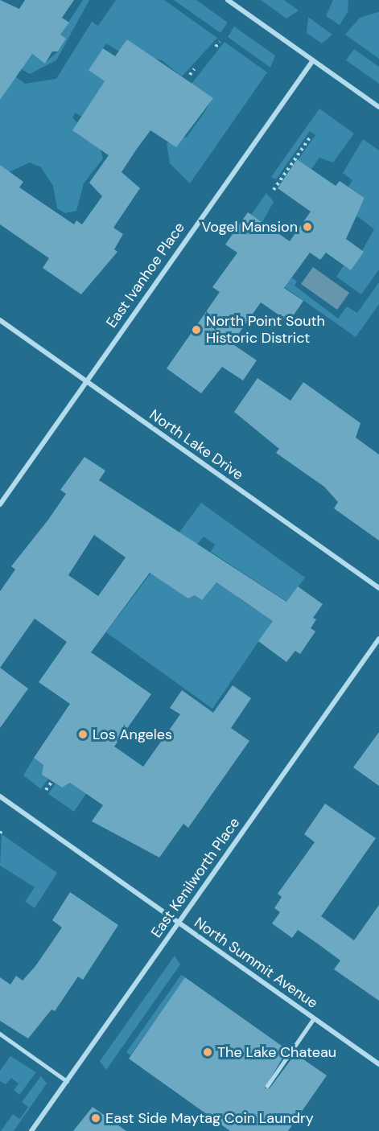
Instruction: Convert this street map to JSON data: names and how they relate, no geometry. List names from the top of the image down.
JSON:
{
  "streets": {
    "street": [
      "East Ivanhoe Place",
      "North Lake Drive",
      "East Kenilworth Place",
      "North Summit Avenue"
    ]
  },
  "crossings": [
    ["East Ivanhoe Place", "North Lake Drive"],
    ["East Kenilworth Place", "North Summit Avenue"]
  ],
  "places": [
    "Vogel Mansion",
    "North Point South Historic District",
    "Los Angeles",
    "The Lake Chateau",
    "East Side Maytag Coin Laundry"
  ]
}
